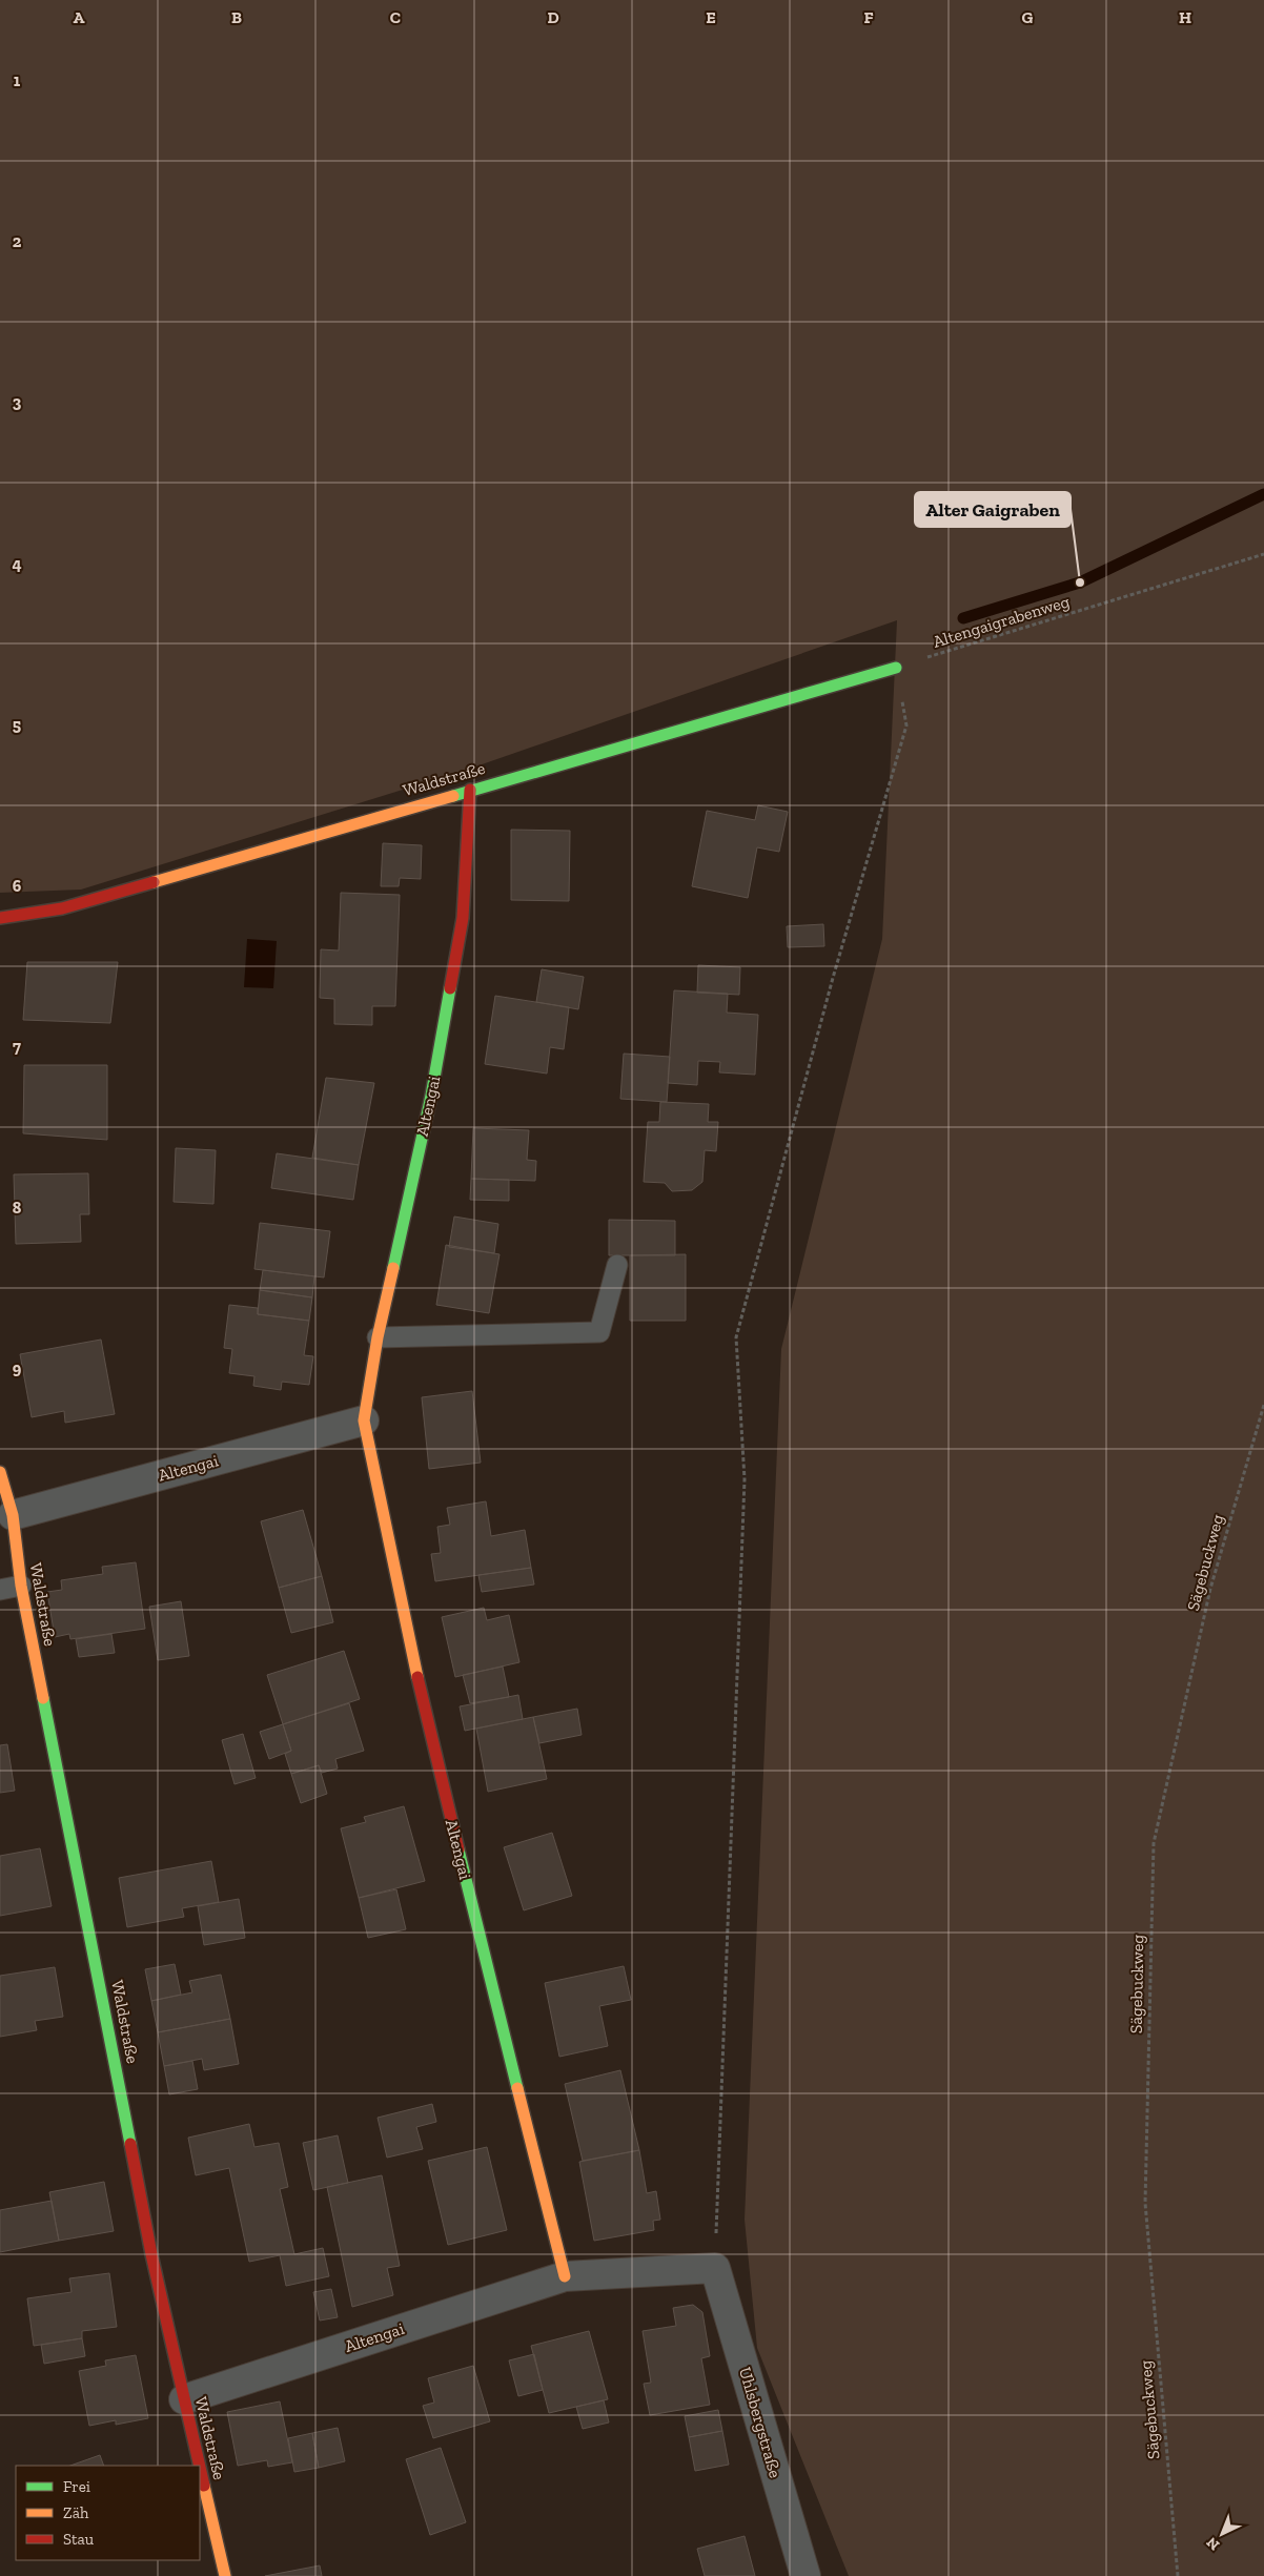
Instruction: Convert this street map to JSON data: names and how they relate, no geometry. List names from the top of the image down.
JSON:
{
  "streets": {
    "street": ["Waldstraße", "Altengai", "Uhlsbergstraße"],
    "path": ["Altengaigrabenweg", "Sägebuckweg"]
  },
  "crossings": [
    ["Altengaigrabenweg", "Waldstraße"],
    ["Waldstraße", "Altengai"],
    ["Altengai", "Uhlsbergstraße"]
  ],
  "places": ["Alter Gaigraben"],
  "legend": ["Frei", "Zäh", "Stau"],
  "north": "bottom left",
  "grid": {
    "columns": [
      "A",
      "B",
      "C",
      "D",
      "E",
      "F",
      "G",
      "H"
    ],
    "rows": [
      "1",
      "2",
      "3",
      "4",
      "5",
      "6",
      "7",
      "8",
      "9"
    ]
  }
}
